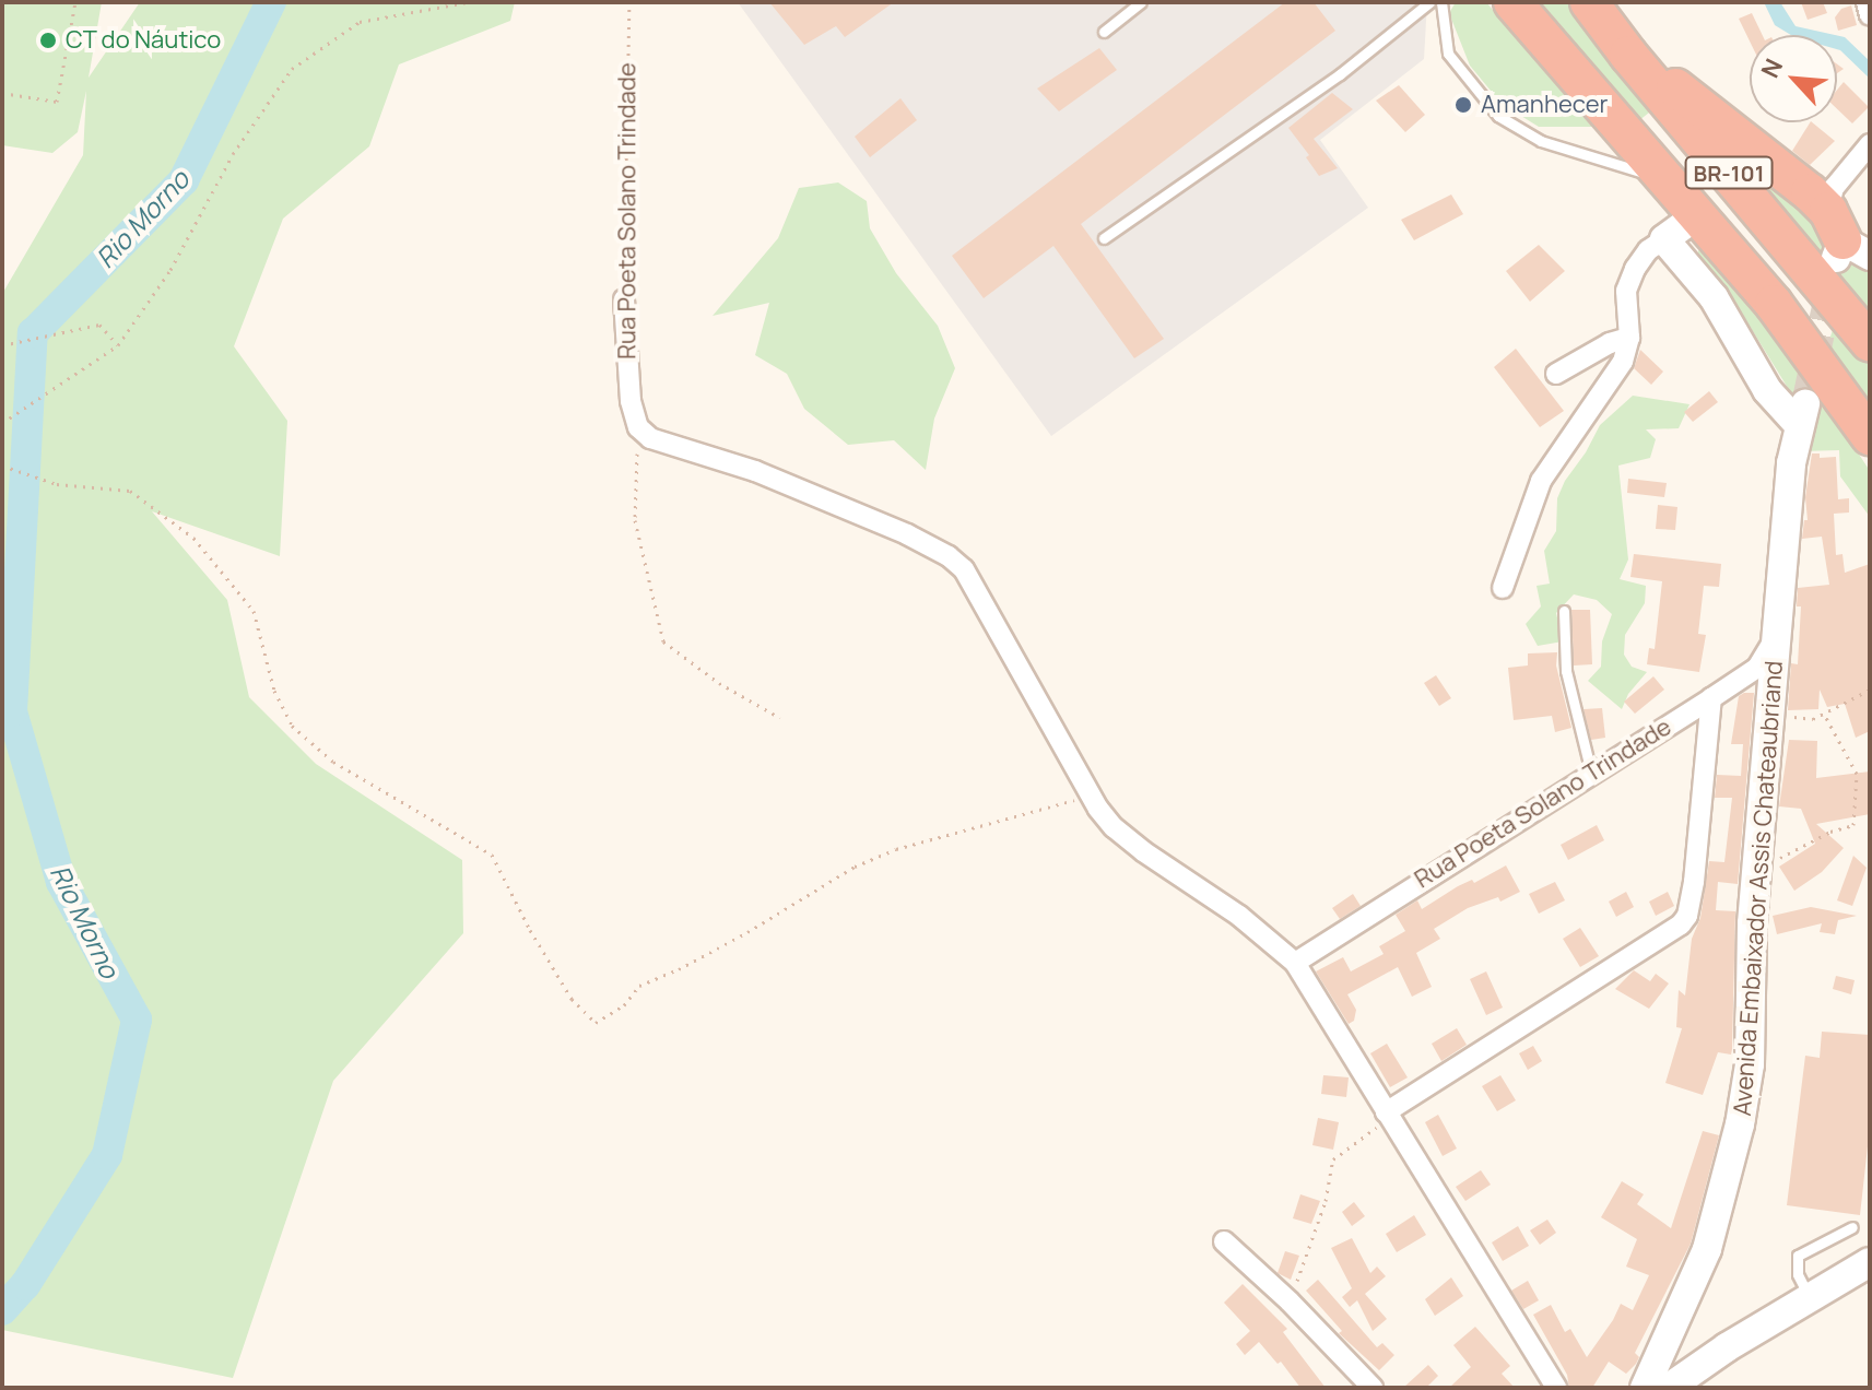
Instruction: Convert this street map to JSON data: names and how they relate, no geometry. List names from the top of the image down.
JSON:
{
  "streets": {
    "highway": ["BR-101"],
    "main road": ["Avenida Embaixador Assis Chateaubriand"],
    "street": ["Rua Poeta Solano Trindade"]
  },
  "crossings": [
    ["Rua Poeta Solano Trindade", "Avenida Embaixador Assis Chateaubriand"]
  ],
  "water": ["Rio Morno"],
  "places": ["CT do Náutico", "Amanhecer"],
  "north": "top left"
}
